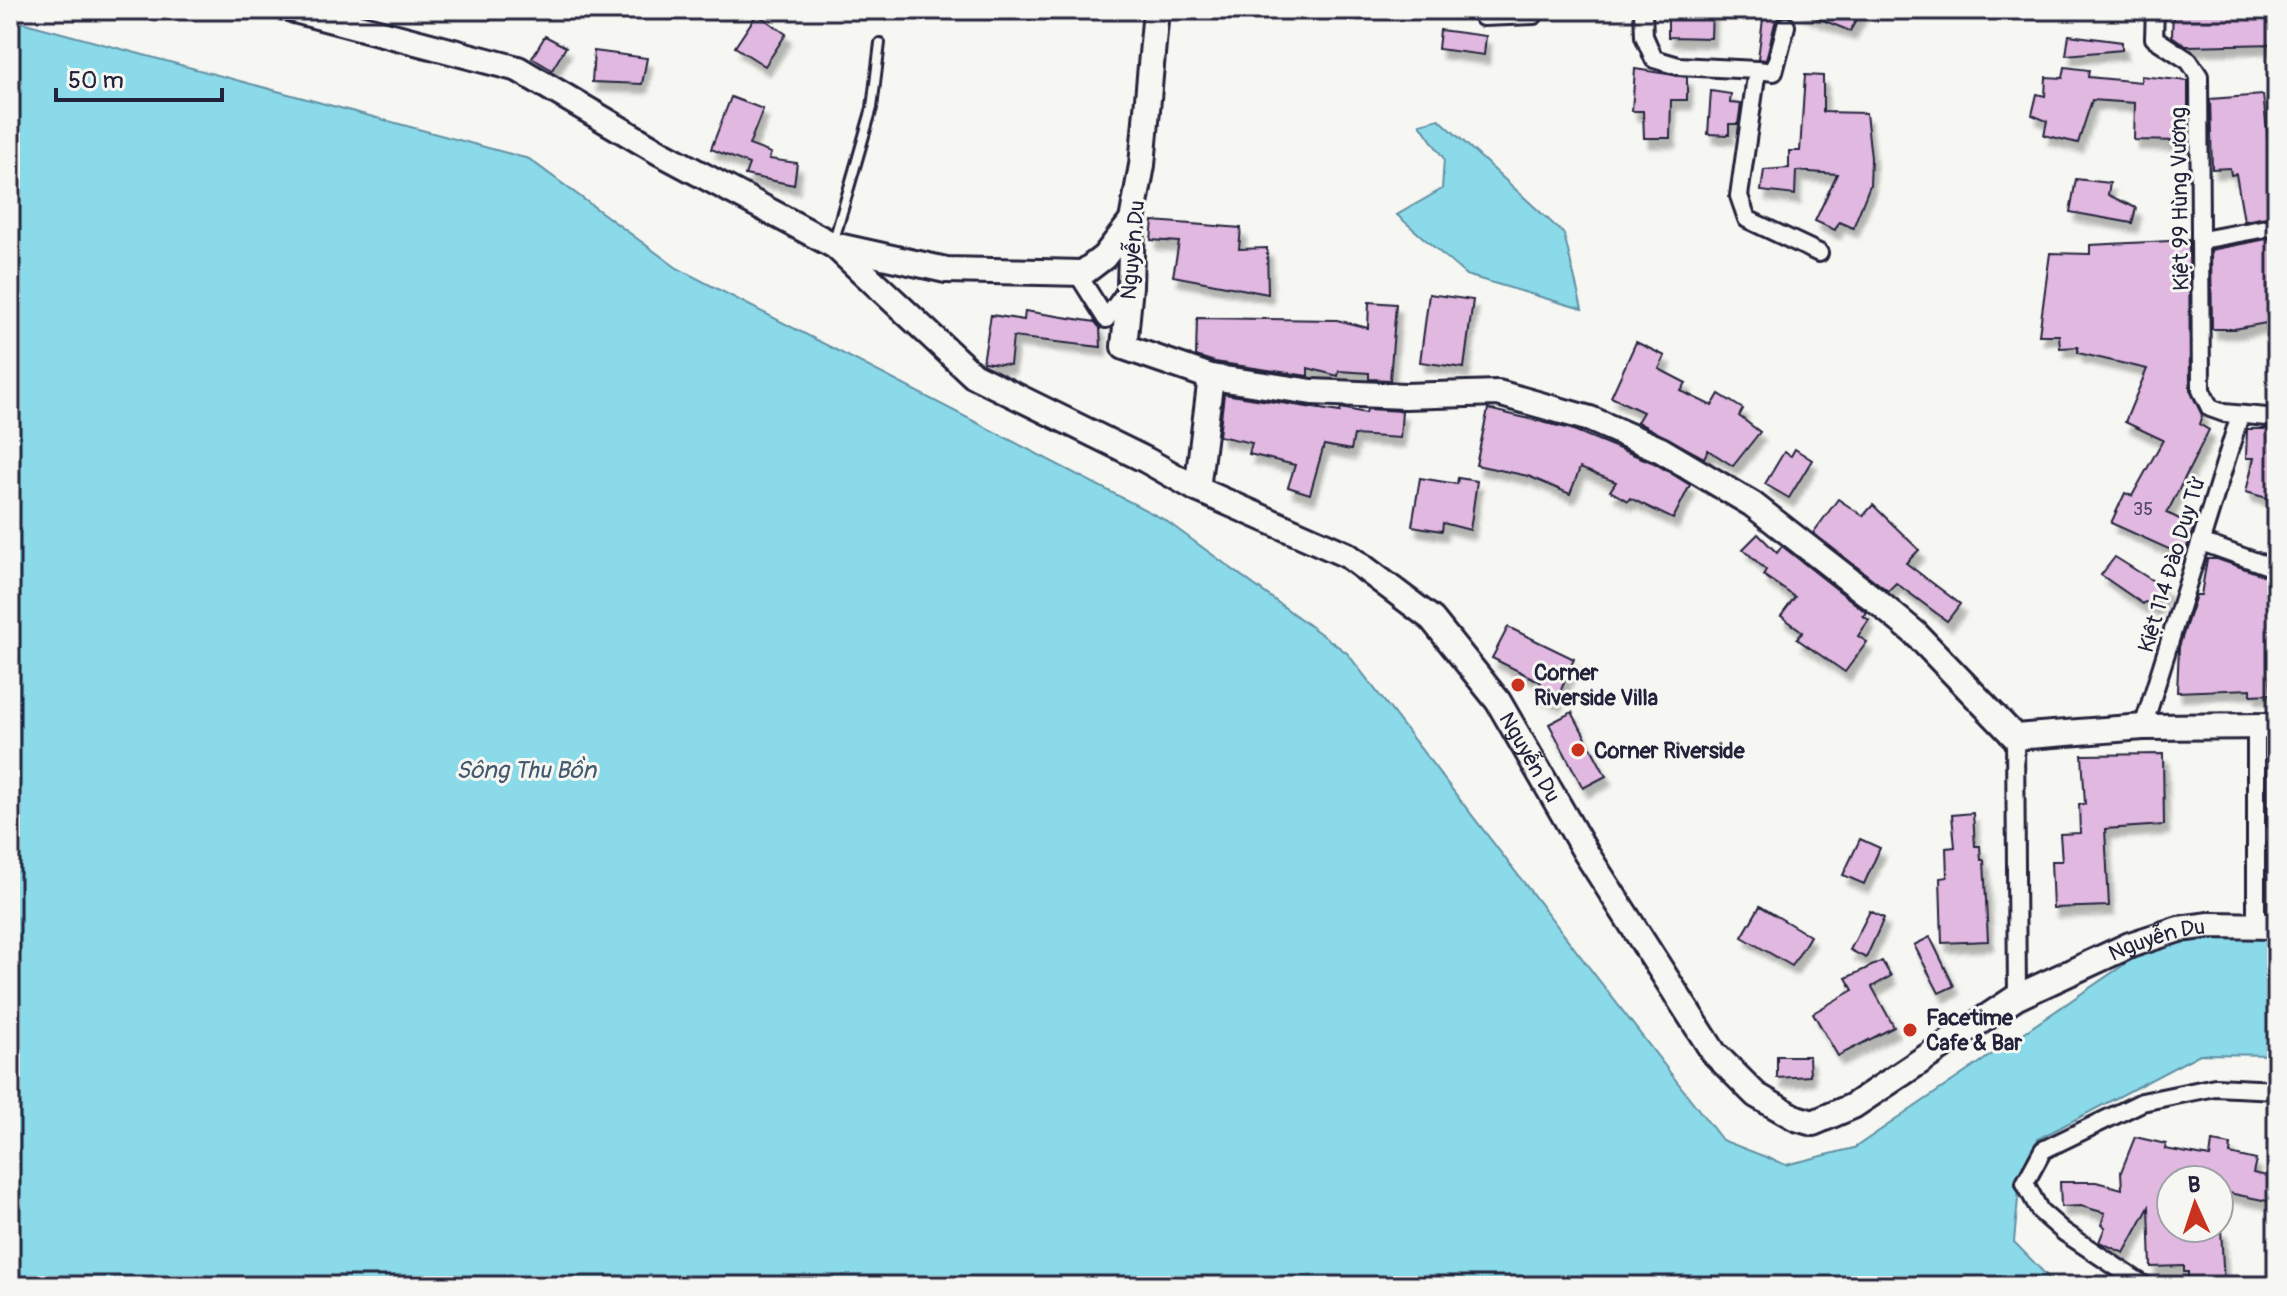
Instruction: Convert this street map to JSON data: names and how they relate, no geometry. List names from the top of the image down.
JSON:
{
  "streets": {
    "street": ["Kiệt 99 Hùng Vương", "Nguyễn Du", "Kiệt 114 Đào Duy Từ"]
  },
  "crossings": [
    ["Kiệt 99 Hùng Vương", "Kiệt 114 Đào Duy Từ"]
  ],
  "water": ["Sông Thu Bồn"],
  "places": ["Corner Riverside Villa", "Corner Riverside", "Facetime Cafe & Bar"],
  "house_numbers": ["35"],
  "scale_bar": "50 m",
  "north": "top"
}
